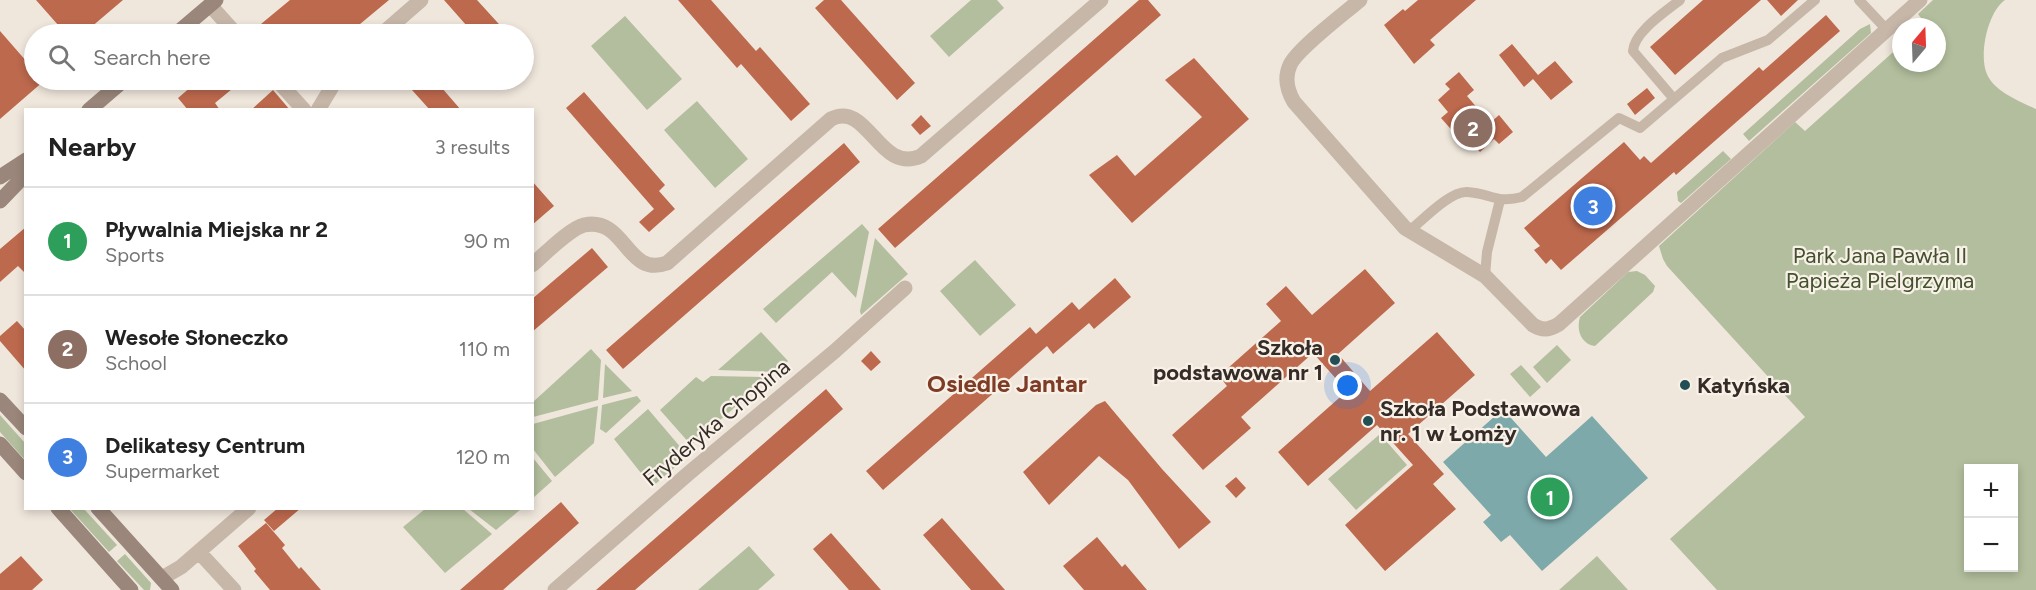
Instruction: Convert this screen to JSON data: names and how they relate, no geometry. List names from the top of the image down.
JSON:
{
  "streets": {
    "street": ["Fryderyka Chopina"]
  },
  "districts": ["Osiedle Jantar"],
  "parks": ["Park Jana Pawła II Papieża Pielgrzyma"],
  "places": ["Szkoła podstawowa nr 1", "Katyńska", "Szkoła Podstawowa nr. 1 w Łomży"],
  "north": "top",
  "page": {
    "search": "Search here",
    "pins": ["2", "3", "1"],
    "heading": ["Nearby", "3 results"],
    "list": [
      {
        "mark": "1",
        "name": "Pływalnia Miejska nr 2",
        "note": "Sports",
        "value": "90 m"
      },
      {
        "mark": "2",
        "name": "Wesołe Słoneczko",
        "note": "School",
        "value": "110 m"
      },
      {
        "mark": "3",
        "name": "Delikatesy Centrum",
        "note": "Supermarket",
        "value": "120 m"
      }
    ],
    "map_buttons": ["+", "−"]
  }
}
